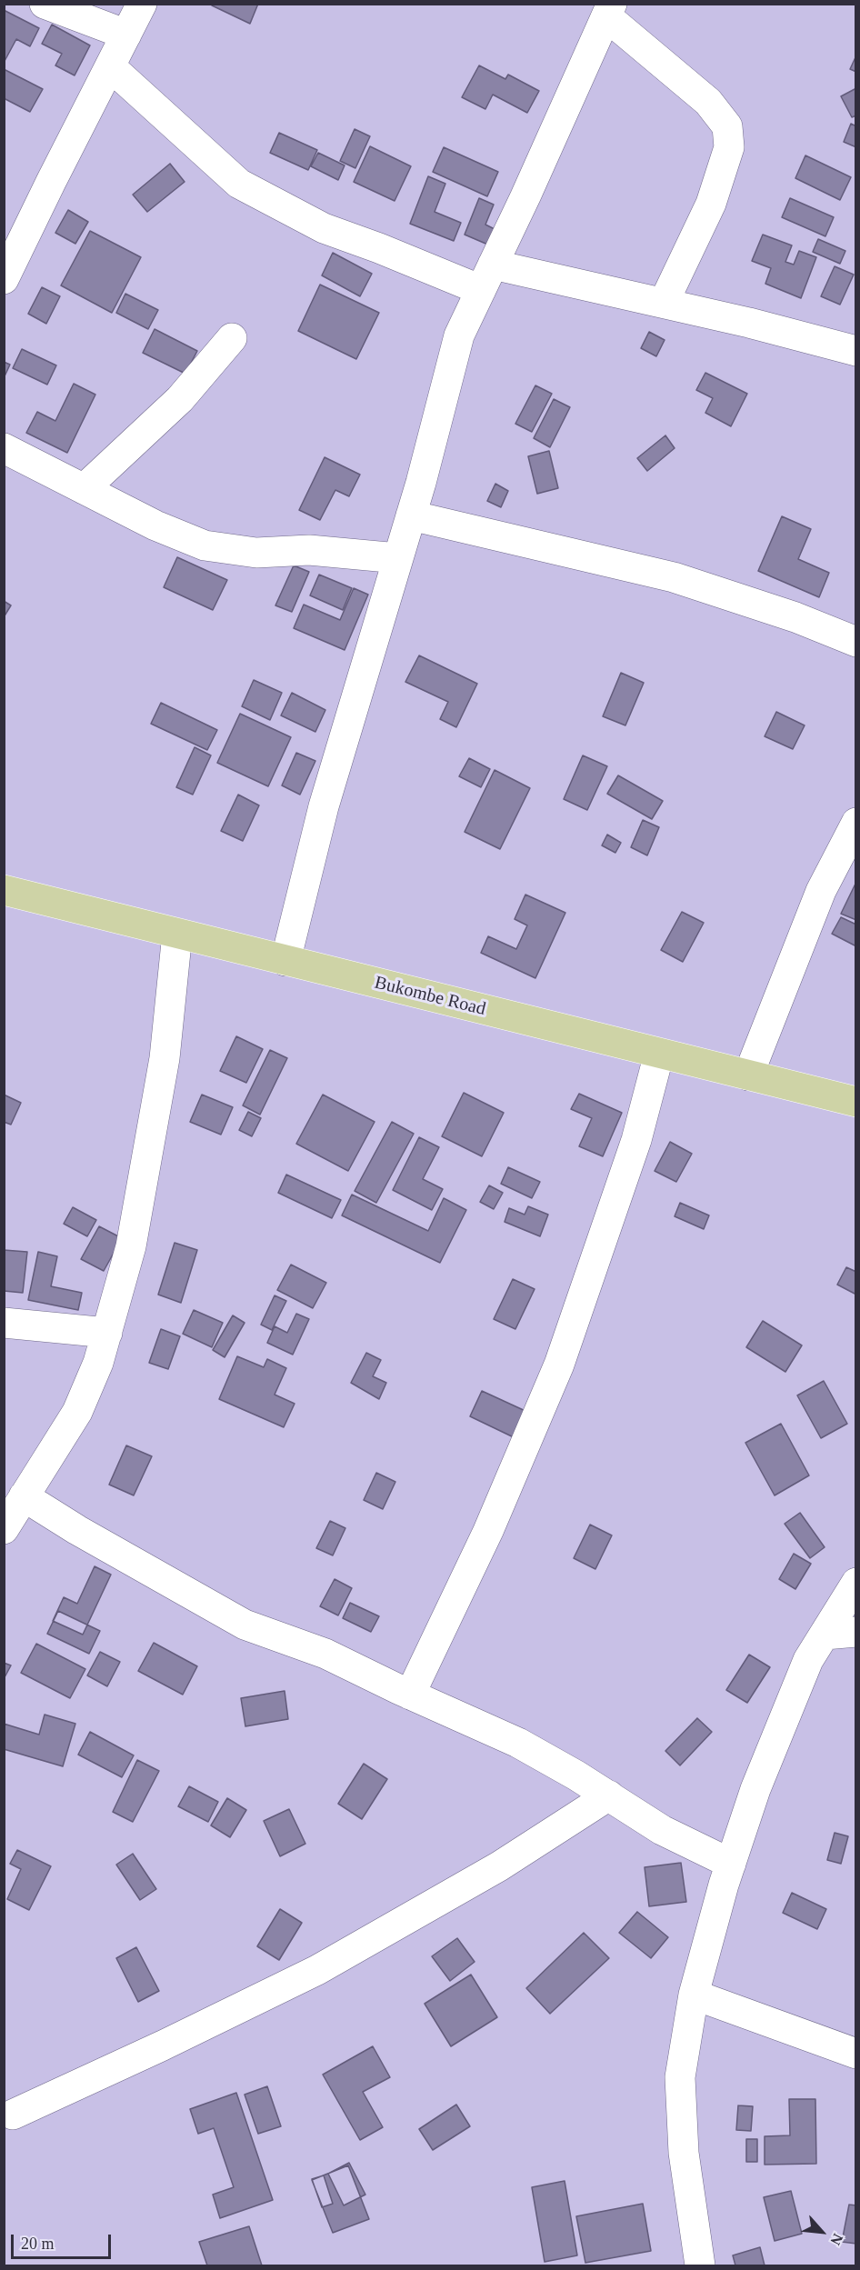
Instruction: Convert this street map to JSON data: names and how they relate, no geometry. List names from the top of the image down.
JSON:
{
  "streets": {
    "main road": ["Bukombe Road"]
  },
  "scale_bar": "20 m",
  "north": "bottom right"
}
